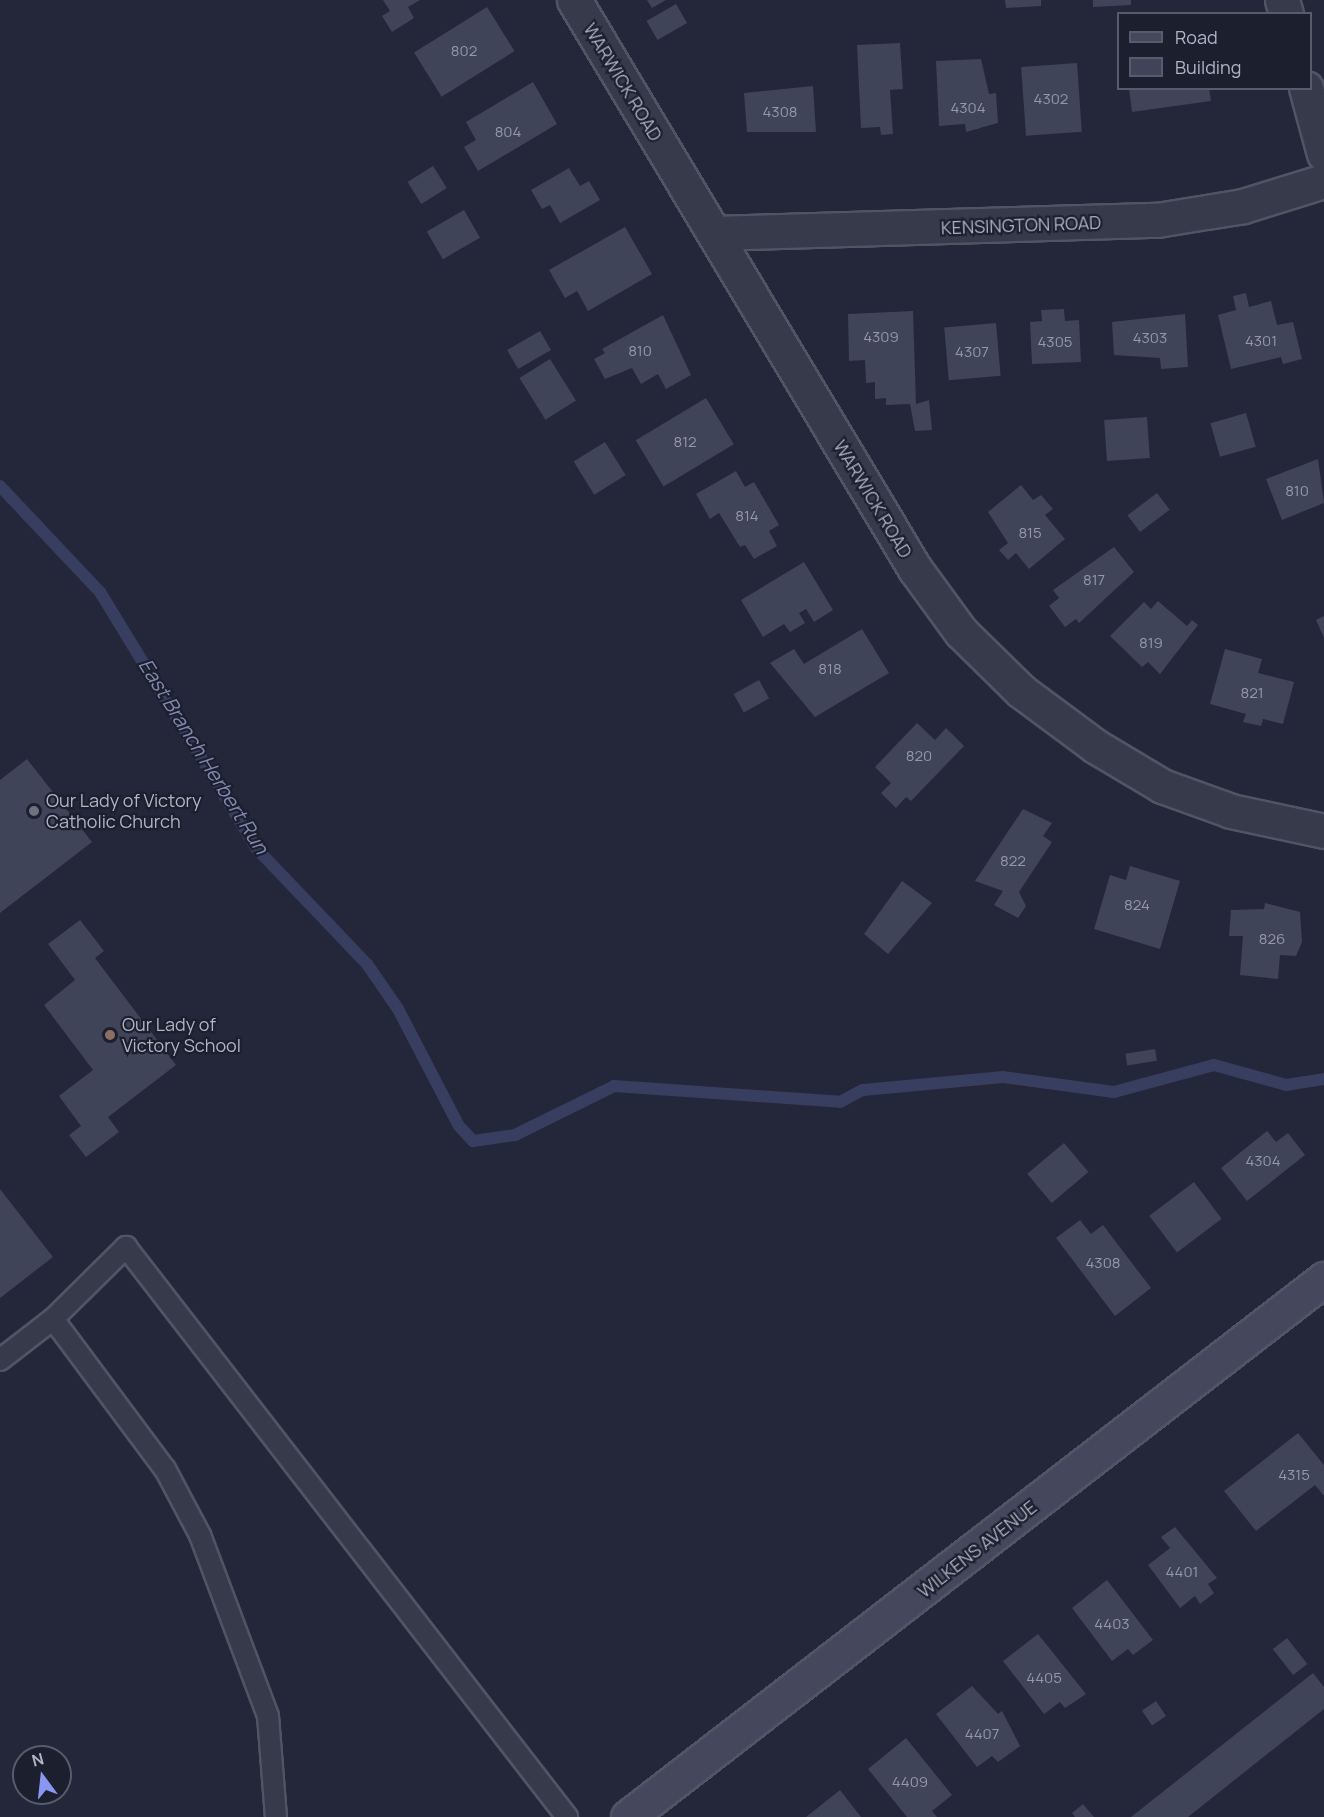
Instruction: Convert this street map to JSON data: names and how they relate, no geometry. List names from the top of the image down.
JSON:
{
  "streets": {
    "main road": ["WILKENS AVENUE"],
    "street": ["WARWICK ROAD", "KENSINGTON ROAD"]
  },
  "crossings": [
    ["WARWICK ROAD", "KENSINGTON ROAD"]
  ],
  "water": ["East Branch Herbert Run"],
  "places": ["Our Lady of Victory Catholic Church", "Our Lady of Victory School"],
  "house_numbers": [
    "802",
    "4302",
    "4304",
    "4308",
    "804",
    "4309",
    "4303",
    "4301",
    "4305",
    "810",
    "4307",
    "812",
    "810",
    "814",
    "815",
    "817",
    "819",
    "818",
    "821",
    "820",
    "822",
    "824",
    "826",
    "4304",
    "4308",
    "4315",
    "4401",
    "4403",
    "4405",
    "4407",
    "4409"
  ],
  "legend": ["Road", "Building"],
  "north": "top"
}
